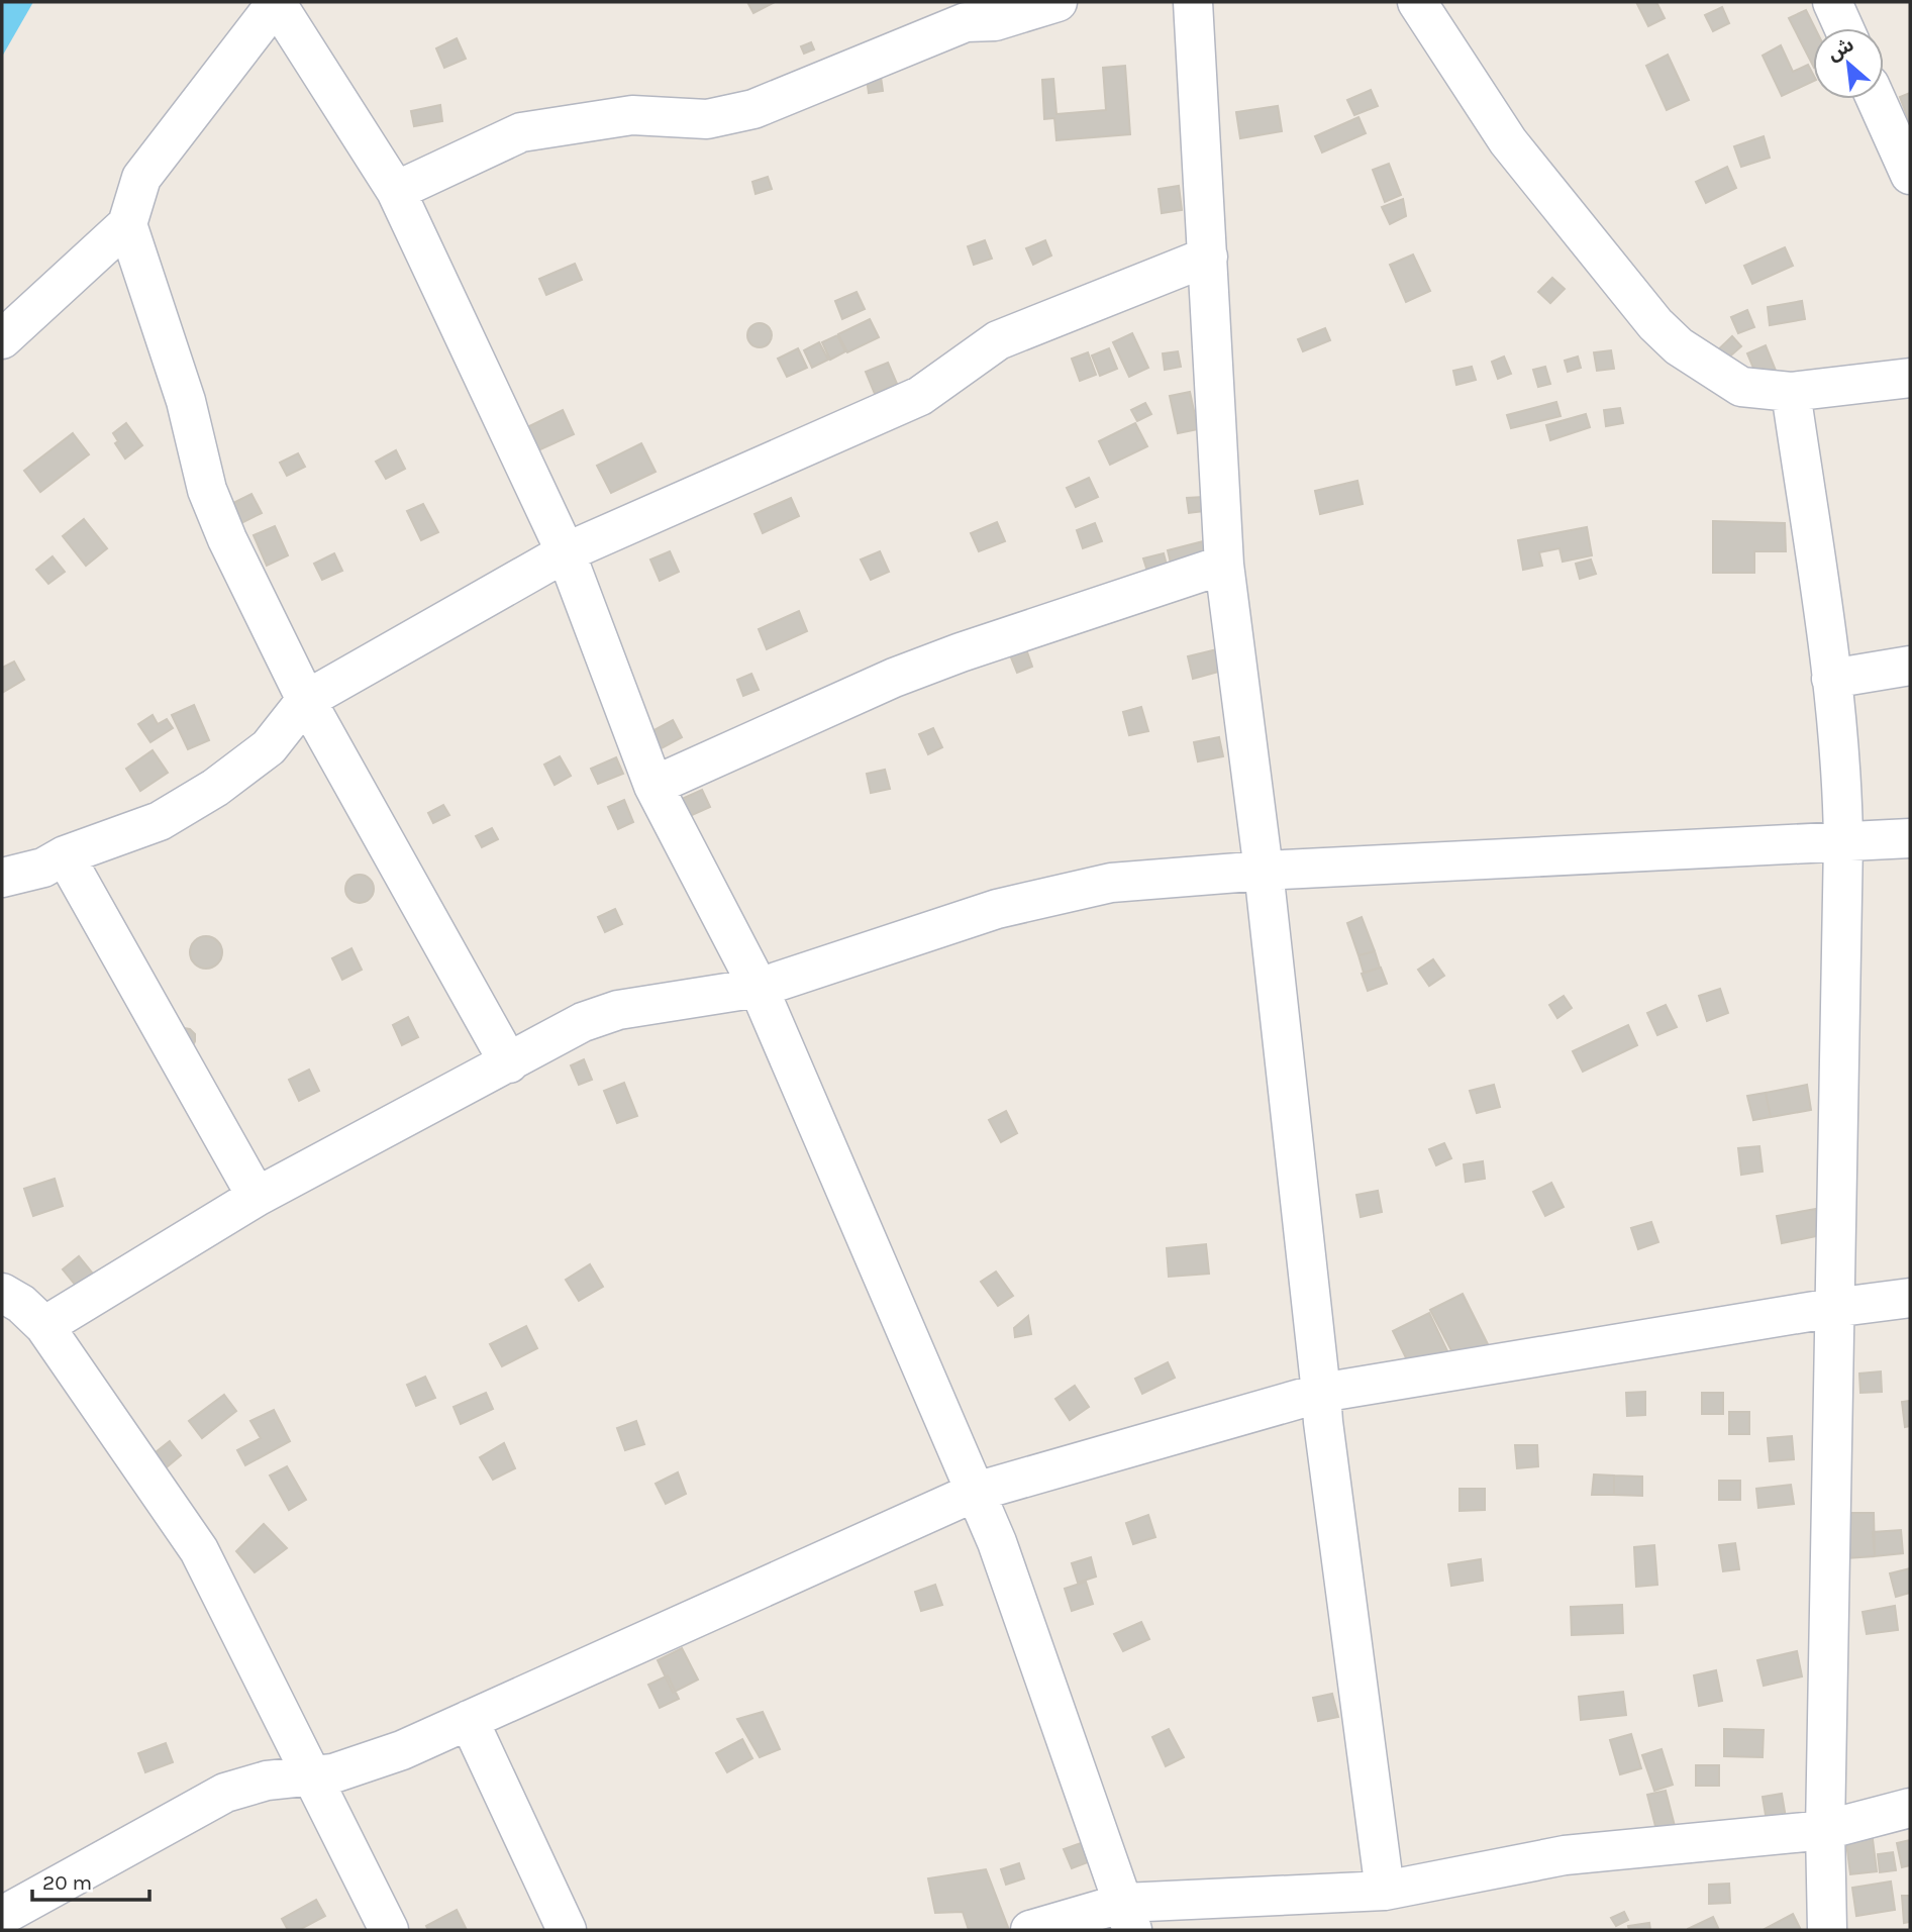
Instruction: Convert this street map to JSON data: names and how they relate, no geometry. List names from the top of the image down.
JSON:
{
  "scale_bar": "20 m",
  "north": "top left"
}
